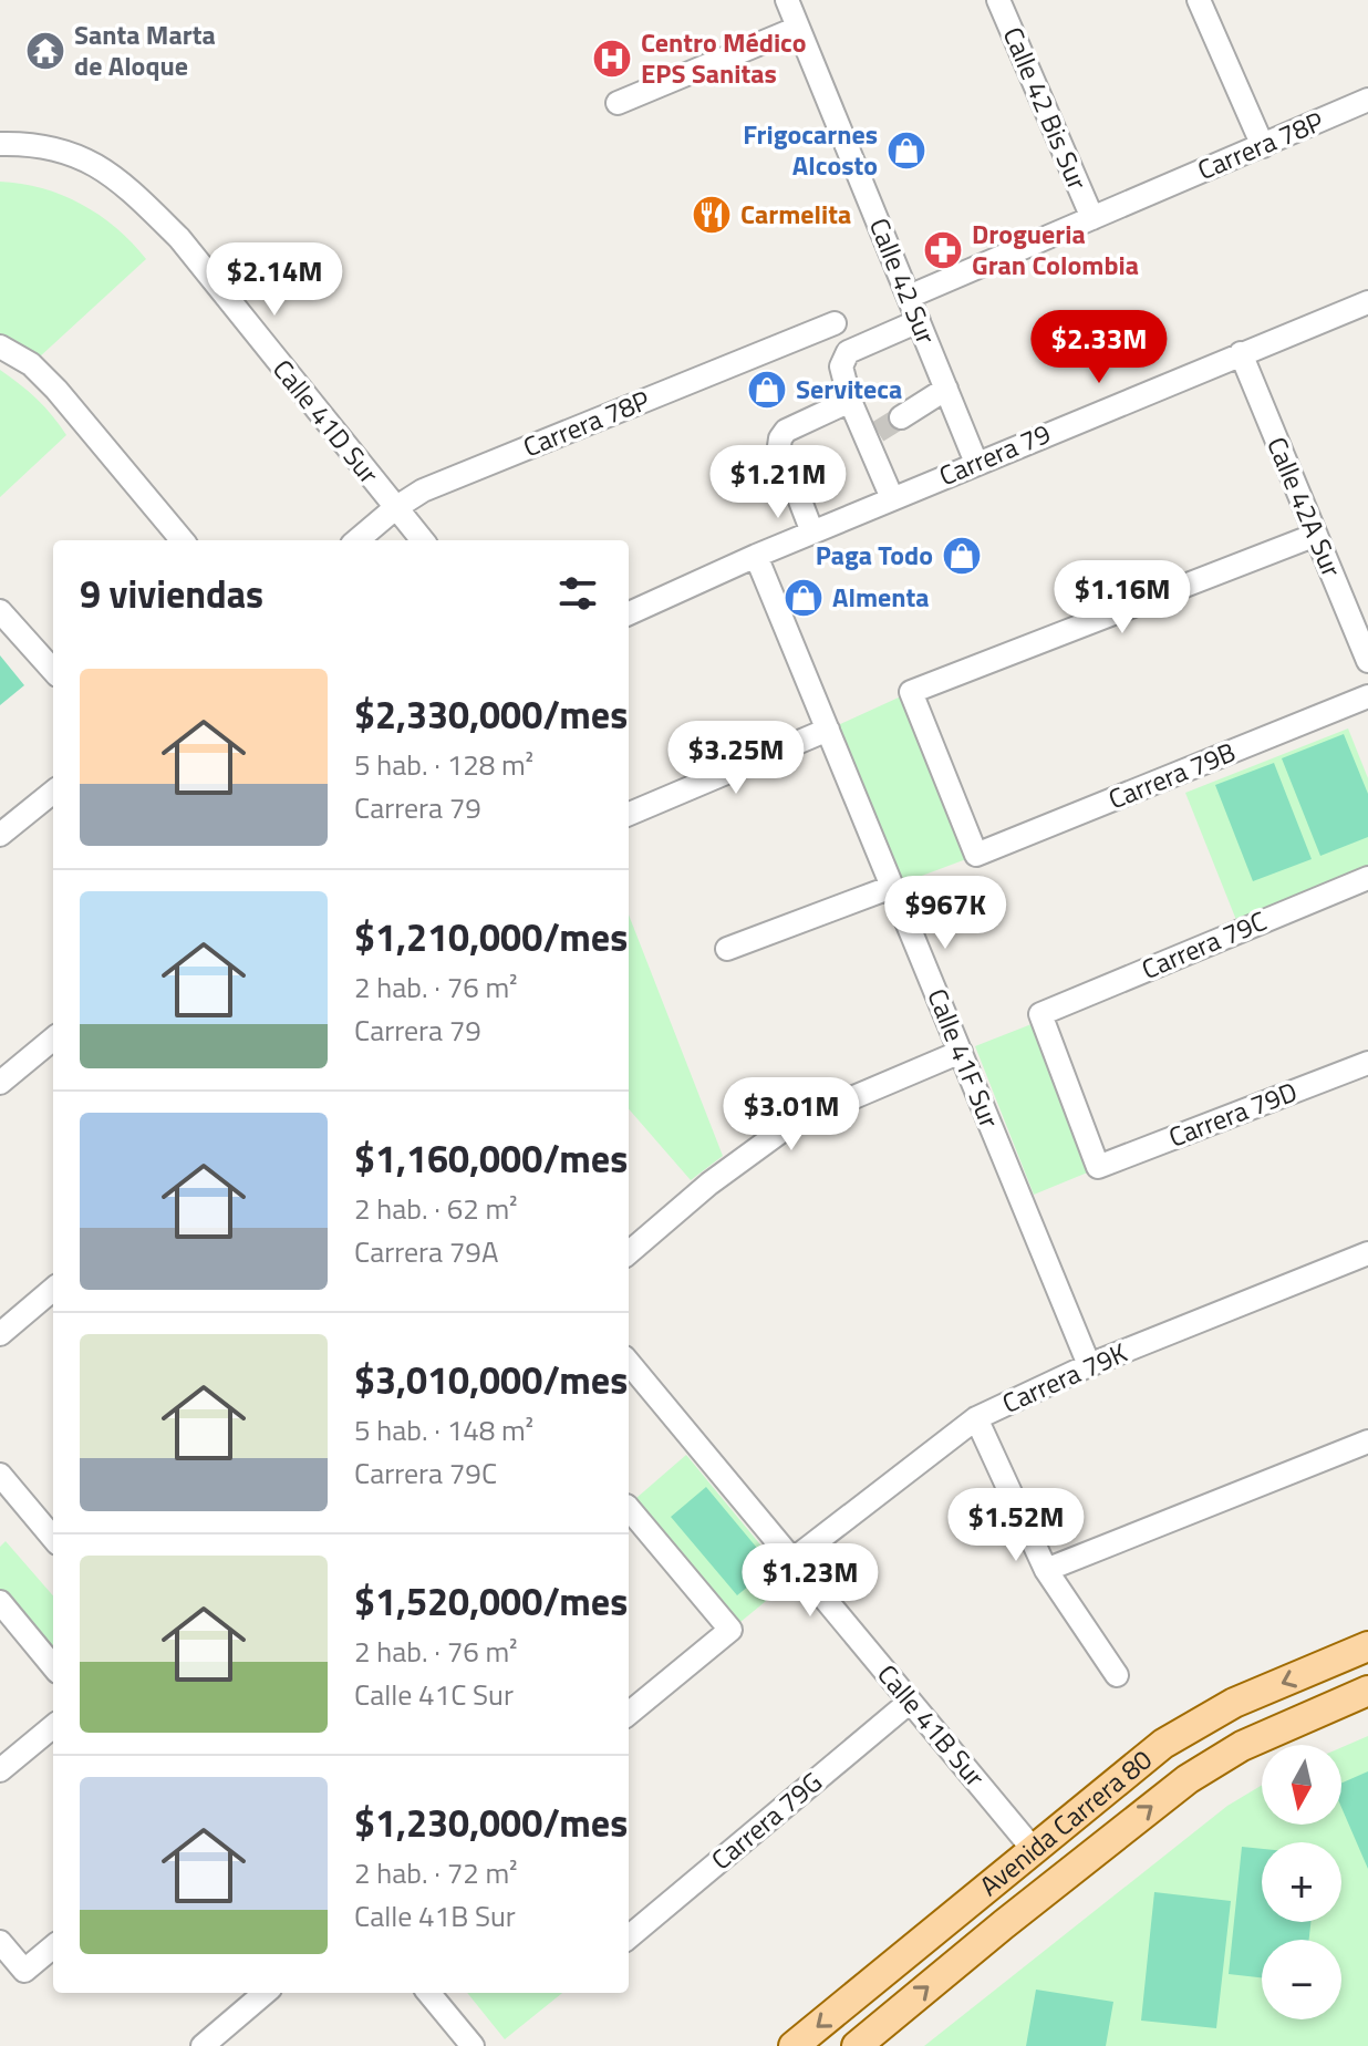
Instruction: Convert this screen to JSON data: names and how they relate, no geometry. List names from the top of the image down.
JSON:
{
  "streets": {
    "main road": ["Avenida Carrera 80"],
    "street": [
      "Calle 42 Bis Sur",
      "Carrera 78P",
      "Calle 42 Sur",
      "Calle 41D Sur",
      "Carrera 79",
      "Calle 42A Sur",
      "Carrera 79B",
      "Carrera 79C",
      "Calle 41F Sur",
      "Carrera 79D",
      "Carrera 79K",
      "Calle 41B Sur",
      "Carrera 79G"
    ]
  },
  "crossings": [
    ["Calle 42 Bis Sur", "Carrera 78P"],
    ["Carrera 78P", "Calle 42 Sur"],
    ["Carrera 78P", "Calle 41D Sur"],
    ["Calle 42 Sur", "Carrera 79"],
    ["Carrera 79", "Calle 42A Sur"],
    ["Carrera 79", "Calle 41F Sur"],
    ["Calle 42A Sur", "Carrera 79B"],
    ["Carrera 79C", "Carrera 79D"],
    ["Calle 41F Sur", "Carrera 79K"],
    ["Carrera 79K", "Calle 41B Sur"],
    ["Calle 41B Sur", "Carrera 79G"],
    ["Calle 41B Sur", "Avenida Carrera 80"]
  ],
  "places": {
    "temple": ["Santa Marta de Aloque"],
    "hospital": ["Centro Médico EPS Sanitas"],
    "shop": [
      "Frigocarnes Alcosto",
      "Serviteca",
      "Paga Todo",
      "Almenta"
    ],
    "restaurant": ["Carmelita"],
    "pharmacy": ["Drogueria Gran Colombia"]
  },
  "north": "bottom",
  "page": {
    "price": [
      "$2.14M",
      "$2.33M",
      "$1.21M",
      "$1.16M",
      "$3.25M",
      "$967K",
      "$3.01M",
      "$1.52M",
      "$1.23M"
    ],
    "heading": "9 viviendas",
    "list": [
      {
        "name": "$2,330,000/mes",
        "note": "5 hab. · 128 m² · Carrera 79"
      },
      {
        "name": "$1,210,000/mes",
        "note": "2 hab. · 76 m² · Carrera 79"
      },
      {
        "name": "$1,160,000/mes",
        "note": "2 hab. · 62 m² · Carrera 79A"
      },
      {
        "name": "$3,010,000/mes",
        "note": "5 hab. · 148 m² · Carrera 79C"
      },
      {
        "name": "$1,520,000/mes",
        "note": "2 hab. · 76 m² · Calle 41C Sur"
      },
      {
        "name": "$1,230,000/mes",
        "note": "2 hab. · 72 m² · Calle 41B Sur"
      }
    ],
    "map_buttons": ["+", "−"]
  }
}
